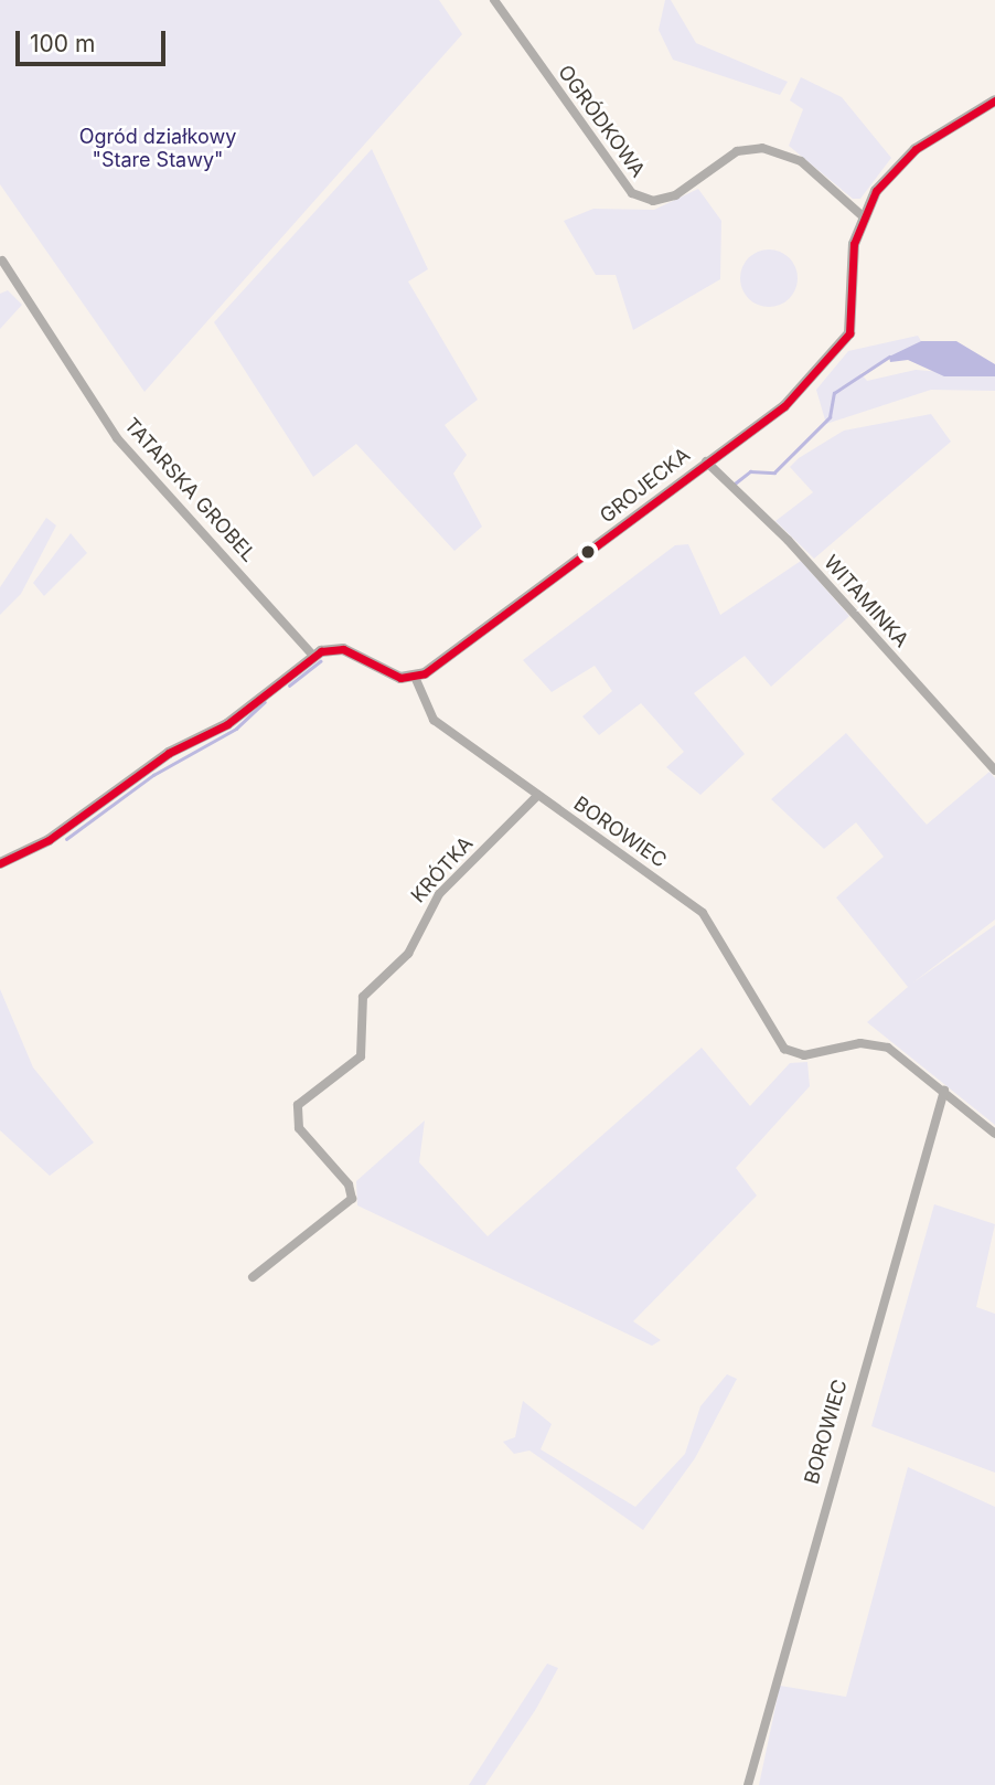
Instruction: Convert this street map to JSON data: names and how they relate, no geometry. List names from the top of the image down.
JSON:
{
  "streets": {
    "street": [
      "OGRÓDKOWA",
      "GROJECKA",
      "TATARSKA GROBEL",
      "WITAMINKA",
      "BOROWIEC",
      "KRÓTKA"
    ]
  },
  "crossings": [
    ["OGRÓDKOWA", "GROJECKA"],
    ["GROJECKA", "WITAMINKA"],
    ["GROJECKA", "BOROWIEC"],
    ["BOROWIEC", "KRÓTKA"]
  ],
  "parks": ["Ogród działkowy \"Stare Stawy\""],
  "scale_bar": "100 m"
}
